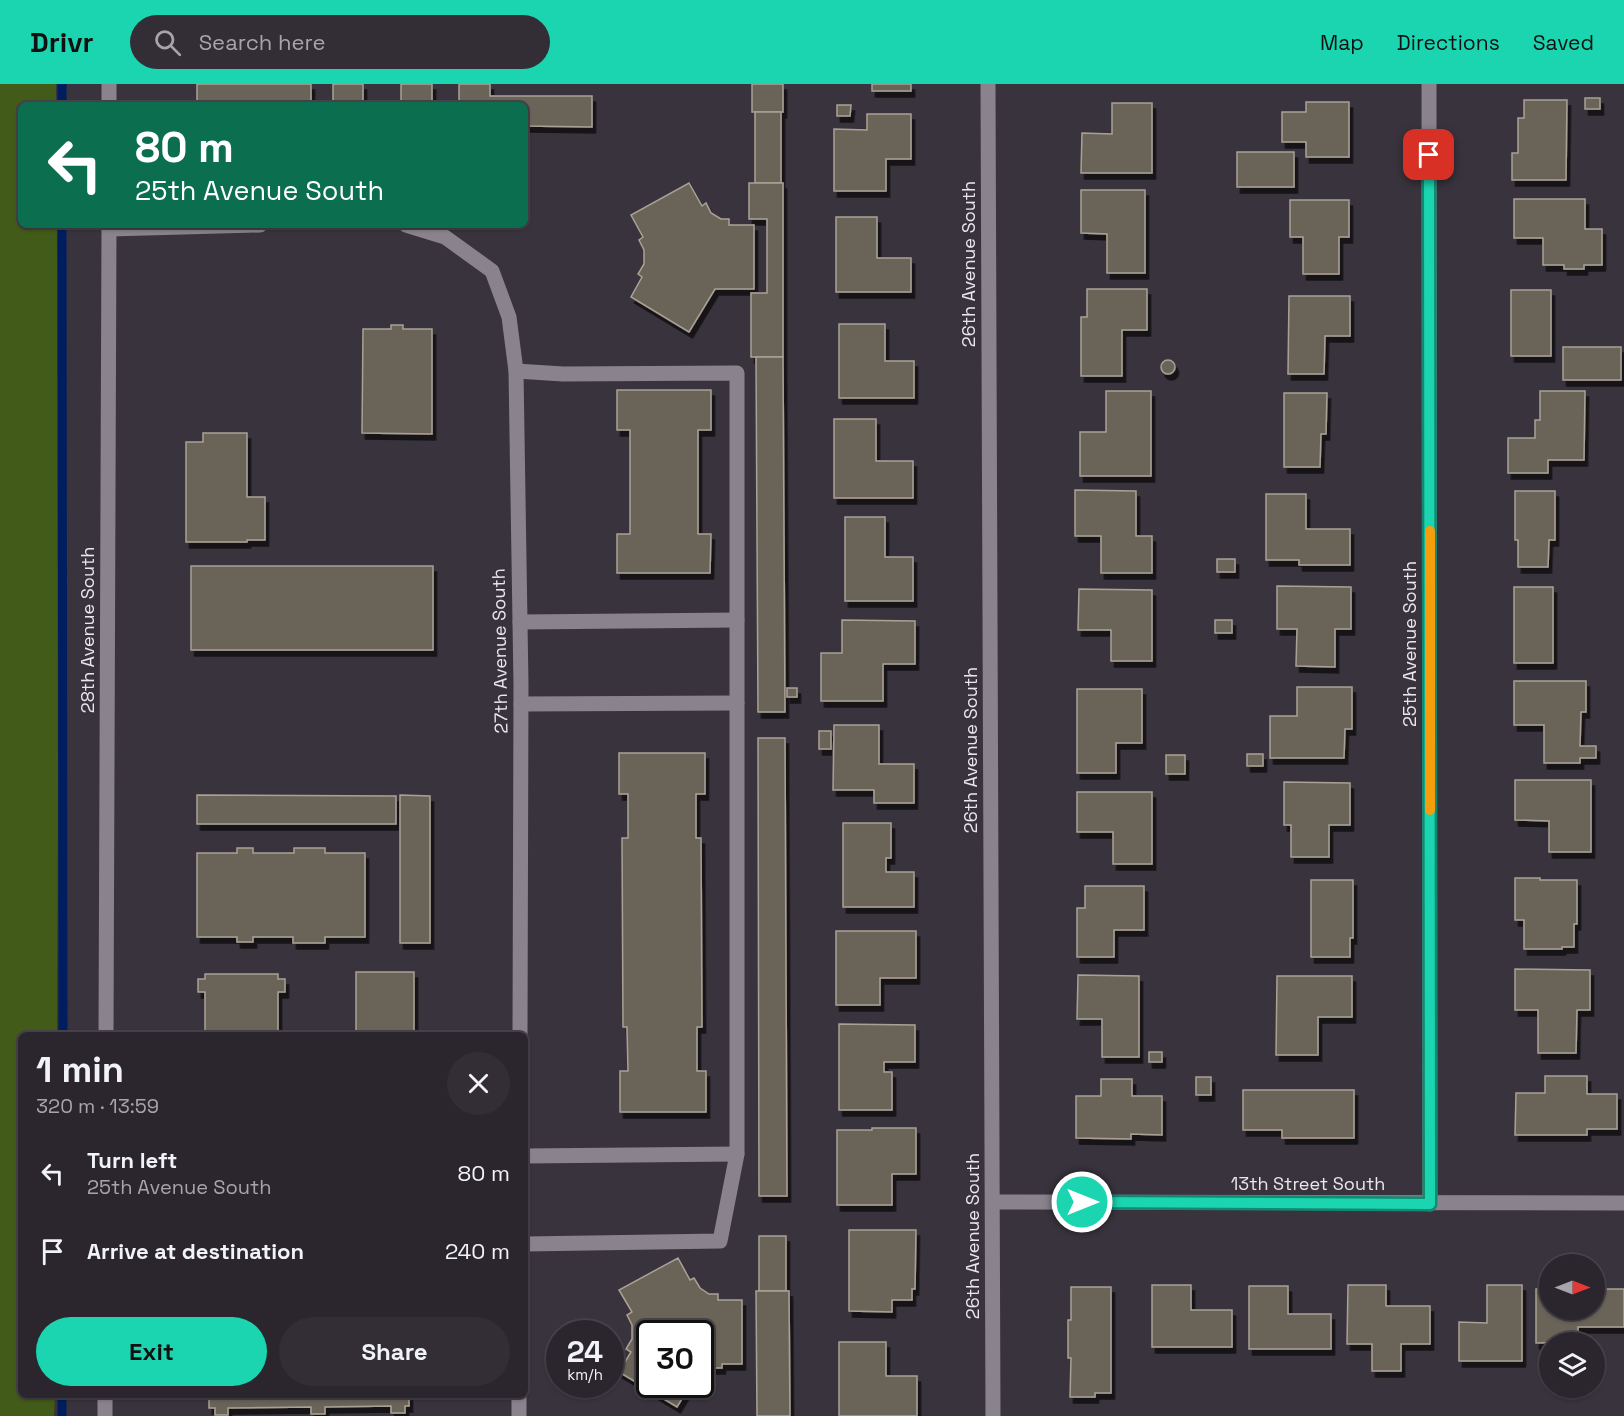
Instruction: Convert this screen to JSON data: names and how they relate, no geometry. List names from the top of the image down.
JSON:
{
  "streets": {
    "street": [
      "26th Avenue South",
      "28th Avenue South",
      "25th Avenue South",
      "27th Avenue South",
      "13th Street South"
    ]
  },
  "crossings": [
    ["26th Avenue South", "13th Street South"],
    ["25th Avenue South", "13th Street South"]
  ],
  "north": "right",
  "page": {
    "header": "Drivr",
    "search": "Search here",
    "nav": ["Map", "Directions", "Saved"],
    "turn": ["80 m", "25th Avenue South"],
    "heading": ["1 min", "320 m · 13:59"],
    "list": [
      {
        "name": "Turn left",
        "note": "25th Avenue South",
        "value": "80 m"
      },
      {
        "name": "Arrive at destination",
        "value": "240 m"
      }
    ],
    "buttons": ["Exit", "Share"],
    "speed": "24 km/h",
    "limit": "30"
  }
}
